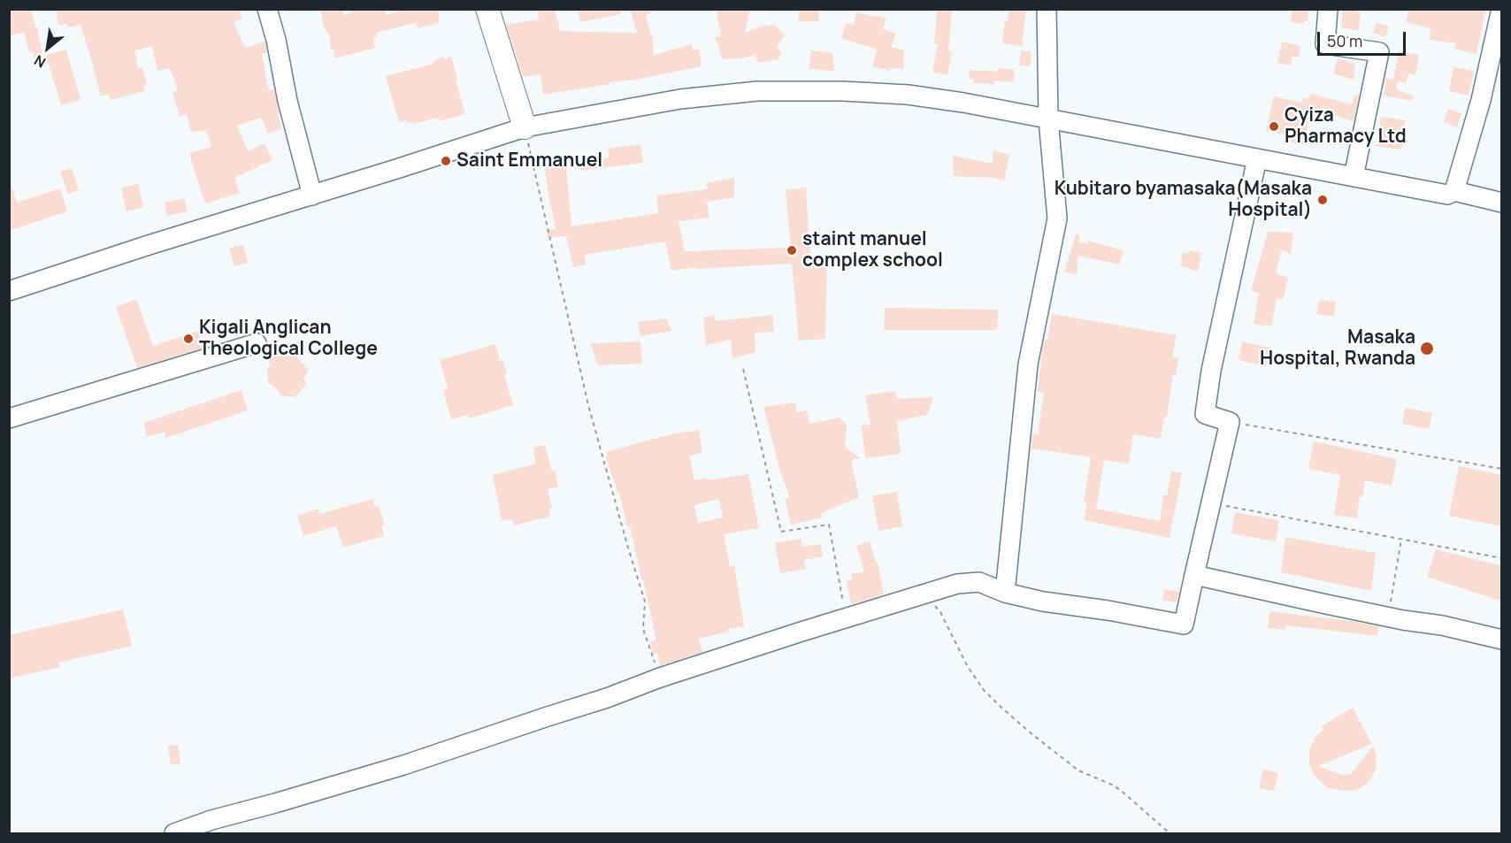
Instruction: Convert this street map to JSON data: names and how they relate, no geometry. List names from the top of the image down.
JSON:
{
  "places": [
    "Cyiza Pharmacy Ltd",
    "Saint Emmanuel",
    "Kubitaro byamasaka(Masaka Hospital)",
    "staint manuel complex school",
    "Kigali Anglican Theological College",
    "Masaka Hospital, Rwanda"
  ],
  "scale_bar": "50 m",
  "north": "bottom left"
}
